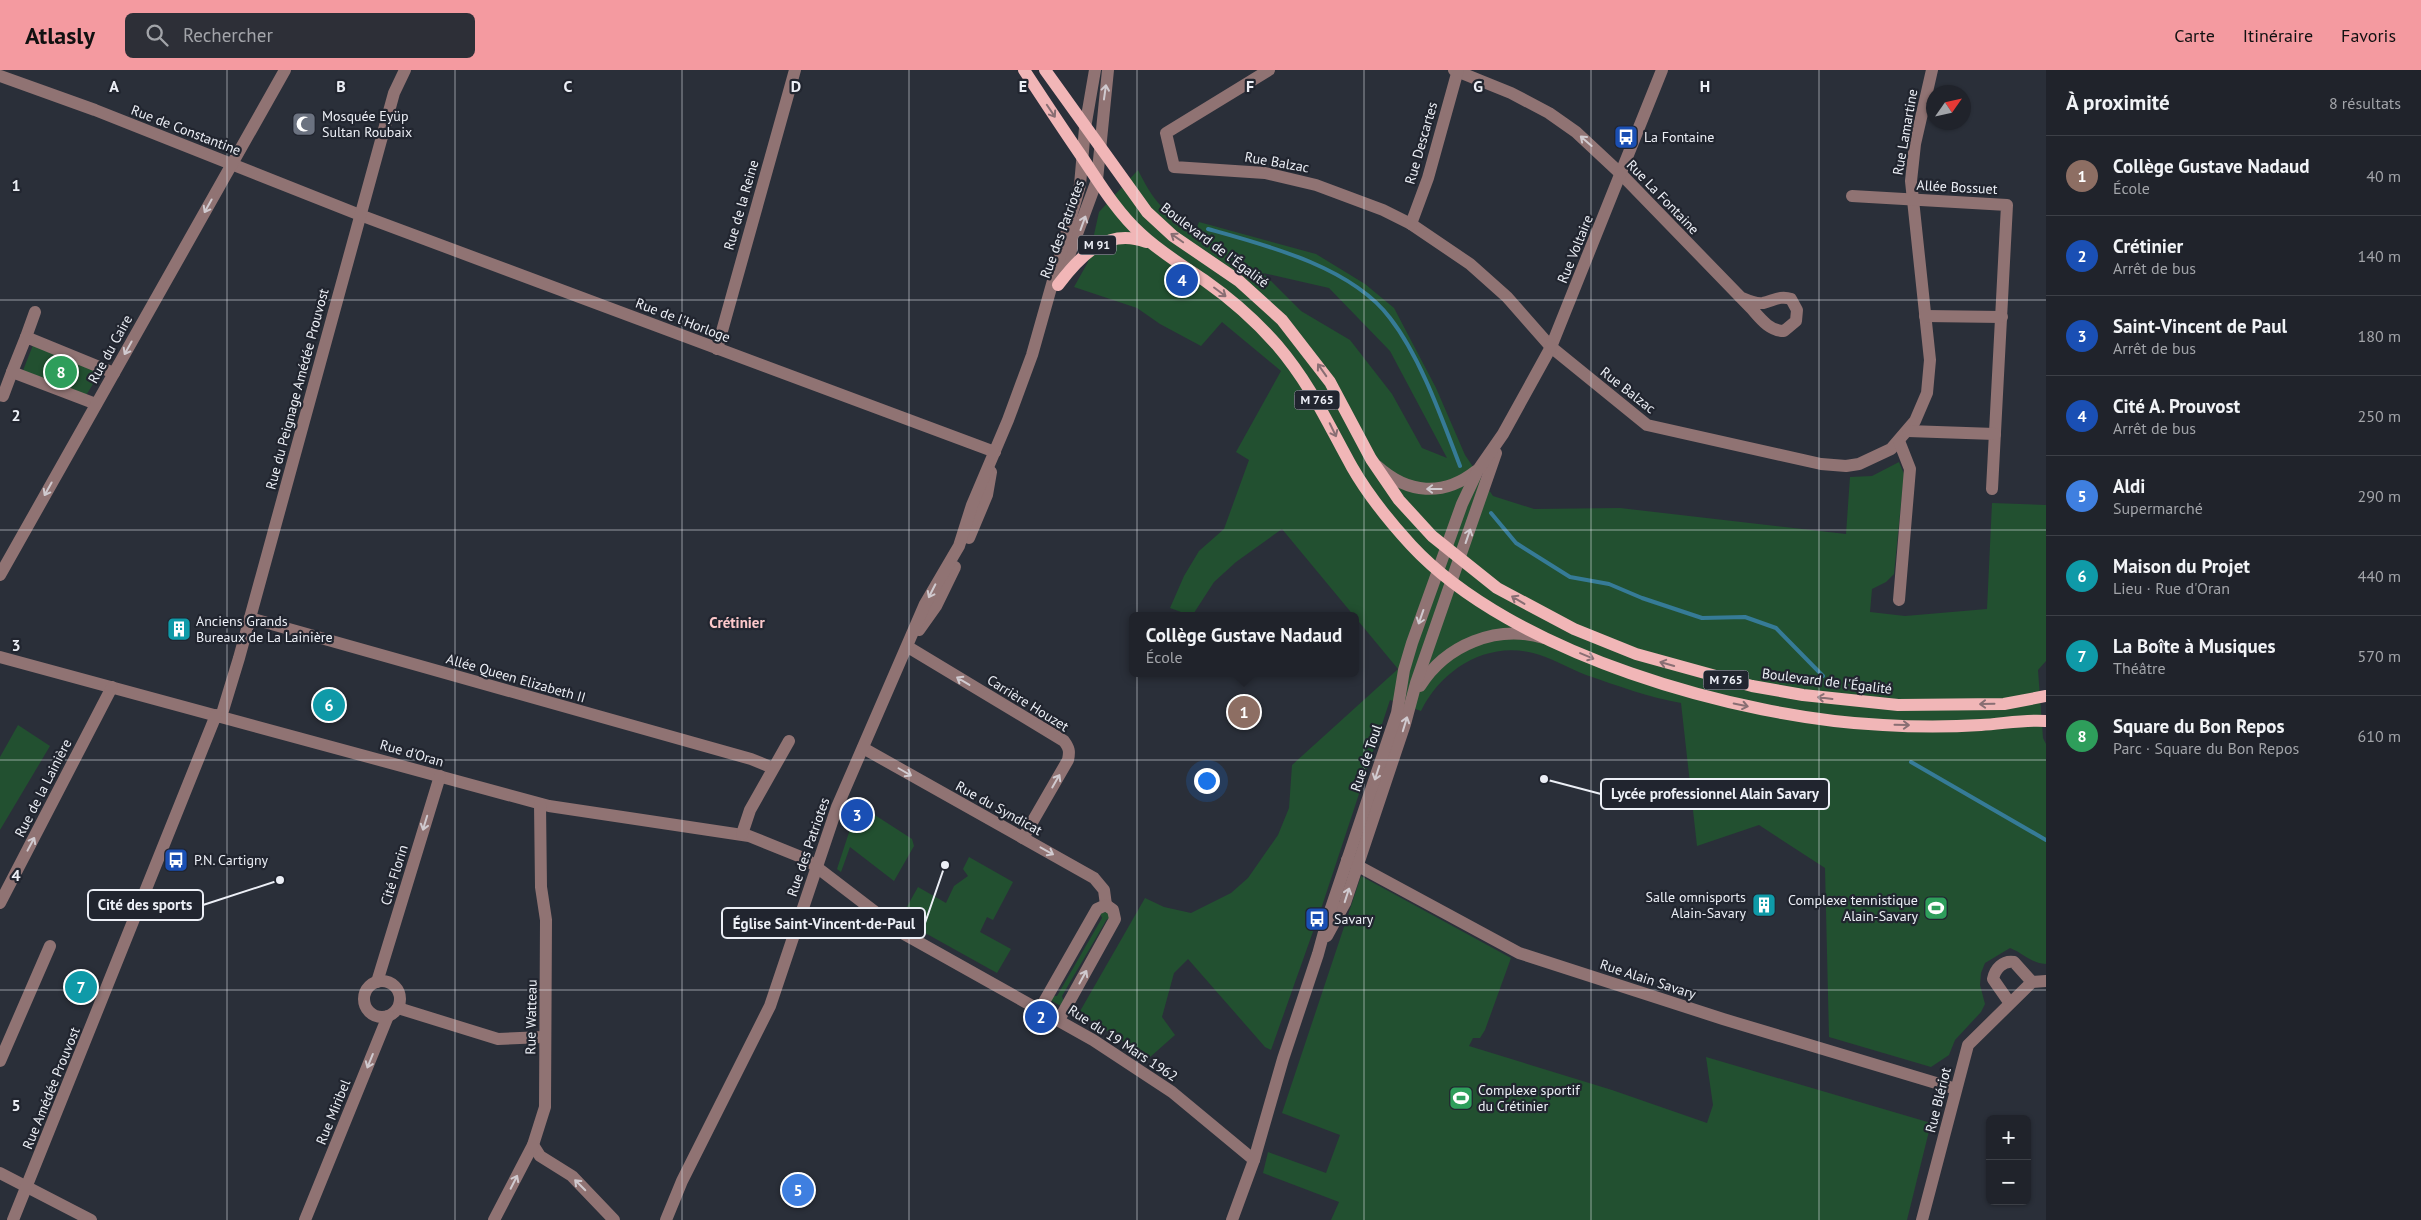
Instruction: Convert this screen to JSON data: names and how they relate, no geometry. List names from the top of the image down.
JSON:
{
  "streets": {
    "main road": ["M 91", "Boulevard de l'Égalité", "M 765"],
    "street": [
      "Rue de Constantine",
      "Rue Lamartine",
      "Rue Descartes",
      "Rue Balzac",
      "Allée Bossuet",
      "Rue La Fontaine",
      "Rue de la Reine",
      "Rue des Patriotes",
      "Rue Voltaire",
      "Rue de l'Horloge",
      "Rue du Caire",
      "Rue du Peignage Amédée Prouvost",
      "Allée Queen Elizabeth II",
      "Carrière Houzet",
      "Rue d'Oran",
      "Rue de Toul",
      "Rue de la Lainière",
      "Rue du Syndicat",
      "Cité Florin",
      "Rue Alain Savary",
      "Rue Watteau",
      "Rue du 19 Mars 1962",
      "Rue Amédée Prouvost",
      "Rue Blériot",
      "Rue Miribel"
    ]
  },
  "crossings": [
    ["Rue de Constantine", "Rue de l'Horloge"],
    ["Rue de Constantine", "Rue du Caire"],
    ["Rue de Constantine", "Rue du Peignage Amédée Prouvost"],
    ["Rue Lamartine", "Rue Balzac"],
    ["Rue Lamartine", "Allée Bossuet"],
    ["Rue Descartes", "Rue Balzac"],
    ["Rue Descartes", "Rue La Fontaine"],
    ["Rue Balzac", "Allée Bossuet"],
    ["Rue Balzac", "Rue Voltaire"],
    ["Rue La Fontaine", "Rue Voltaire"],
    ["Rue de la Reine", "Rue de l'Horloge"],
    ["Rue des Patriotes", "M 91"],
    ["Rue des Patriotes", "Boulevard de l'Égalité"],
    ["Rue des Patriotes", "Rue de l'Horloge"],
    ["Rue des Patriotes", "M 765"],
    ["Rue des Patriotes", "Carrière Houzet"],
    ["Rue des Patriotes", "Rue d'Oran"],
    ["Rue des Patriotes", "Rue du Syndicat"],
    ["Rue des Patriotes", "Rue du 19 Mars 1962"],
    ["M 91", "M 765"],
    ["Boulevard de l'Égalité", "Rue Voltaire"],
    ["Boulevard de l'Égalité", "M 765"],
    ["Rue Voltaire", "M 765"],
    ["Rue Voltaire", "Rue de Toul"],
    ["Rue de l'Horloge", "Rue du Peignage Amédée Prouvost"],
    ["Rue du Peignage Amédée Prouvost", "Allée Queen Elizabeth II"],
    ["Rue du Peignage Amédée Prouvost", "Rue d'Oran"],
    ["Rue du Peignage Amédée Prouvost", "Rue Amédée Prouvost"],
    ["M 765", "Rue de Toul"],
    ["Carrière Houzet", "Rue du Syndicat"],
    ["Rue d'Oran", "Rue de la Lainière"],
    ["Rue d'Oran", "Cité Florin"],
    ["Rue d'Oran", "Rue Watteau"],
    ["Rue d'Oran", "Rue du 19 Mars 1962"],
    ["Rue d'Oran", "Rue Amédée Prouvost"],
    ["Rue de Toul", "Rue Alain Savary"],
    ["Rue de Toul", "Rue du 19 Mars 1962"],
    ["Rue du Syndicat", "Rue du 19 Mars 1962"],
    ["Cité Florin", "Rue Miribel"],
    ["Rue Alain Savary", "Rue Blériot"]
  ],
  "one_way": [
    "Rue La Fontaine",
    "Rue du Caire",
    "Rue de la Lainière",
    "Cité Florin",
    "Rue Miribel"
  ],
  "districts": ["Crétinier"],
  "places": {
    "mosque": ["Mosquée Eyüp Sultan Roubaix"],
    "bus stop": ["La Fontaine", "P.N. Cartigny", "Savary"],
    "building": ["Anciens Grands Bureaux de La Lainière", "Salle omnisports Alain-Savary"],
    "other": ["Lycée professionnel Alain Savary", "Église Saint-Vincent-de-Paul", "Cité des sports"],
    "sports": ["Complexe tennistique Alain-Savary", "Complexe sportif du Crétinier"]
  },
  "north": "top right",
  "page": {
    "header": "Atlasly",
    "search": "Rechercher",
    "nav": ["Carte", "Itinéraire", "Favoris"],
    "heading": ["À proximité", "8 résultats"],
    "list": [
      {
        "mark": "1",
        "name": "Collège Gustave Nadaud",
        "note": "École",
        "value": "40 m"
      },
      {
        "mark": "2",
        "name": "Crétinier",
        "note": "Arrêt de bus",
        "value": "140 m"
      },
      {
        "mark": "3",
        "name": "Saint-Vincent de Paul",
        "note": "Arrêt de bus",
        "value": "180 m"
      },
      {
        "mark": "4",
        "name": "Cité A. Prouvost",
        "note": "Arrêt de bus",
        "value": "250 m"
      },
      {
        "mark": "5",
        "name": "Aldi",
        "note": "Supermarché",
        "value": "290 m"
      },
      {
        "mark": "6",
        "name": "Maison du Projet",
        "note": "Lieu · Rue d'Oran",
        "value": "440 m"
      },
      {
        "mark": "7",
        "name": "La Boîte à Musiques",
        "note": "Théâtre",
        "value": "570 m"
      },
      {
        "mark": "8",
        "name": "Square du Bon Repos",
        "note": "Parc · Square du Bon Repos",
        "value": "610 m"
      }
    ],
    "pins": [
      "4",
      "8",
      "6",
      "1",
      "3",
      "7",
      "2",
      "5"
    ],
    "popup": ["Collège Gustave Nadaud", "École"],
    "map_buttons": ["+", "−"]
  },
  "grid": {
    "columns": [
      "A",
      "B",
      "C",
      "D",
      "E",
      "F",
      "G",
      "H"
    ],
    "rows": [
      "1",
      "2",
      "3",
      "4",
      "5"
    ]
  }
}
